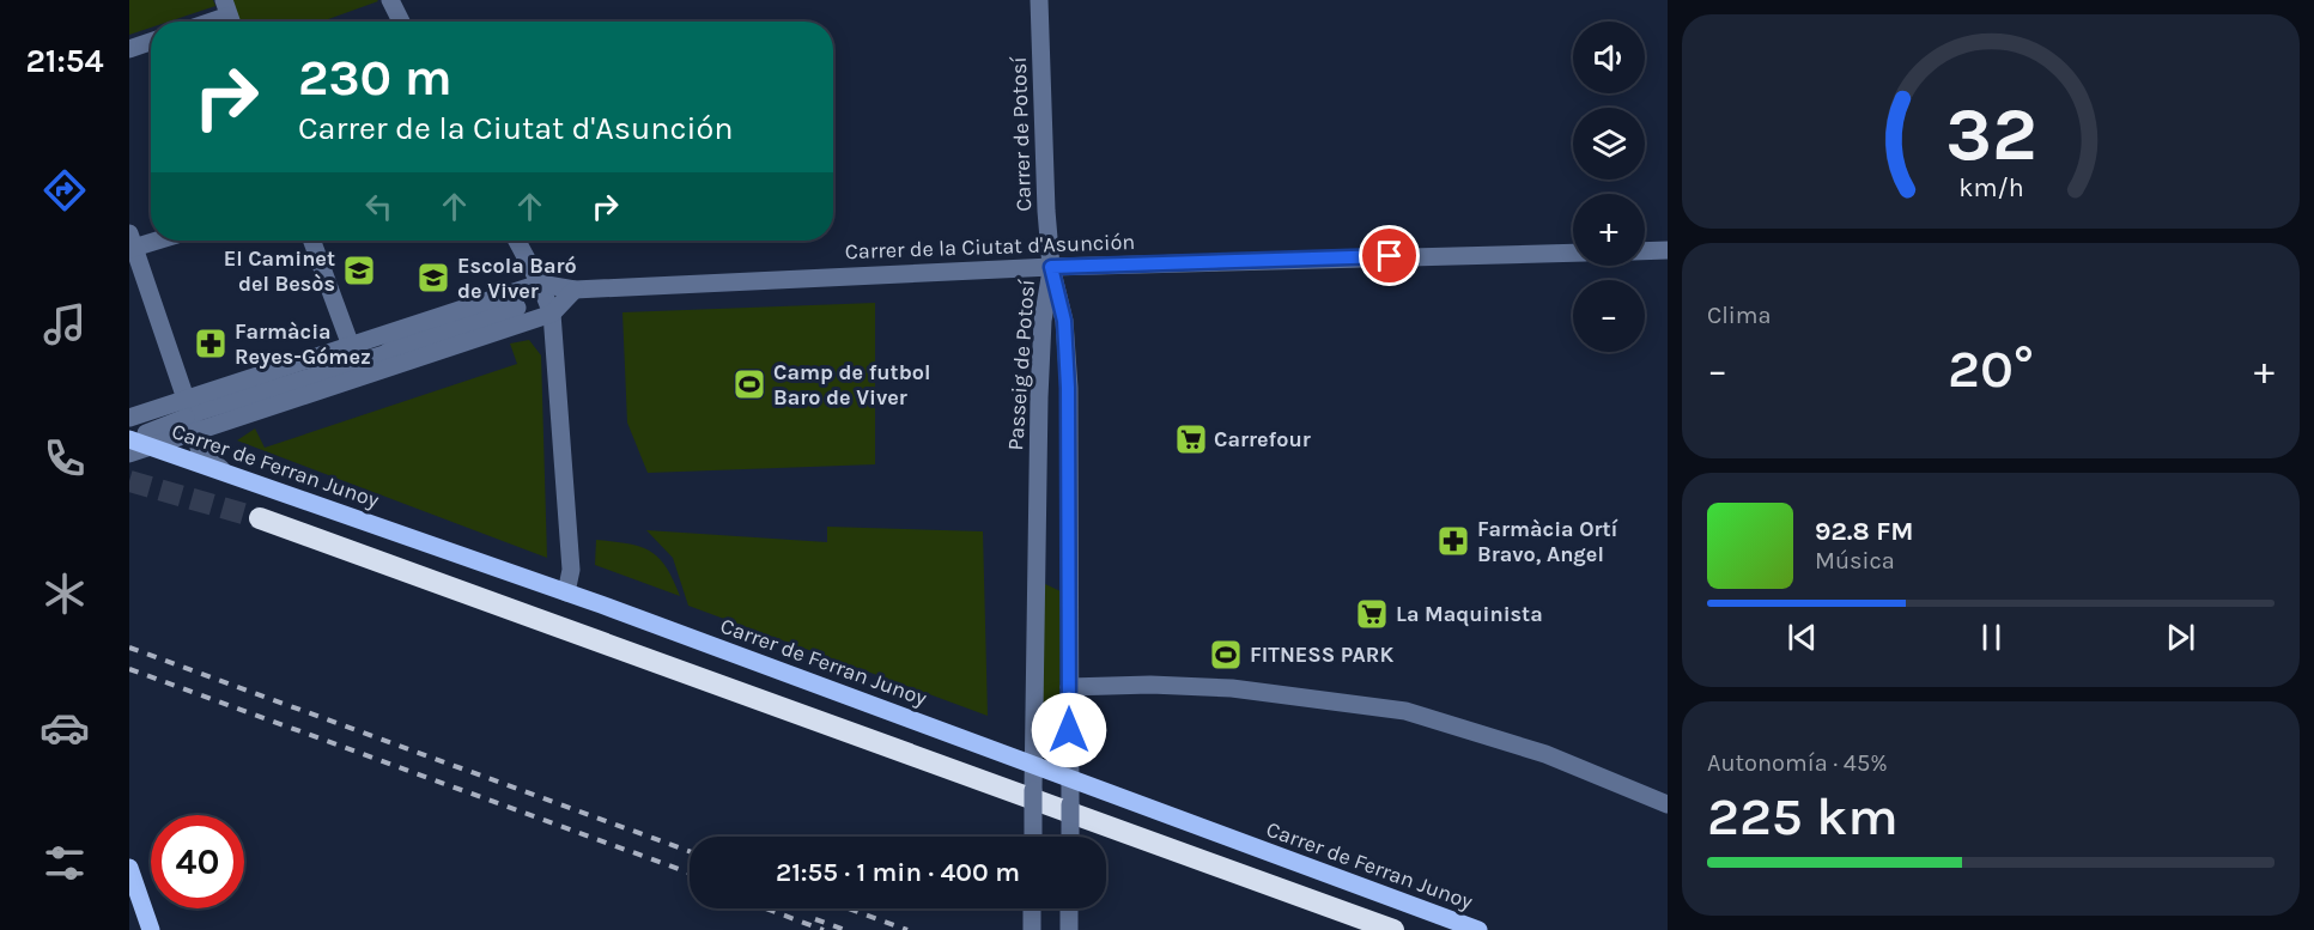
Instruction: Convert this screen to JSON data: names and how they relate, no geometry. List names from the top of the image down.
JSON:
{
  "streets": {
    "main road": ["Carrer de Ferran Junoy"],
    "street": ["Carrer de Potosí", "Carrer de la Ciutat d'Asunción", "Passeig de Potosí"]
  },
  "crossings": [
    ["Carrer de Potosí", "Carrer de la Ciutat d'Asunción"],
    ["Carrer de Potosí", "Passeig de Potosí"],
    ["Carrer de la Ciutat d'Asunción", "Passeig de Potosí"],
    ["Passeig de Potosí", "Carrer de Ferran Junoy"]
  ],
  "places": {
    "school or university": ["El Caminet del Besòs", "Escola Baró de Viver"],
    "pharmacy": ["Farmàcia Reyes-Gómez", "Farmàcia Ortí Bravo, Angel"],
    "sports": ["Camp de futbol Baro de Viver", "FITNESS PARK"],
    "supermarket": ["Carrefour", "La Maquinista"]
  },
  "page": {
    "tabs": "21:54",
    "map_buttons": ["+", "−"],
    "turn": ["230 m", "Carrer de la Ciutat d'Asunción"],
    "tile": [
      "Clima",
      ["Autonomía · 45%", "225 km"]
    ],
    "heat": ["−", "20°", "+"],
    "song": ["92.8 FM", "Música"],
    "limit": "40",
    "trip": "21:55 · 1 min · 400 m",
    "gauge": ["32", "km/h"]
  }
}
